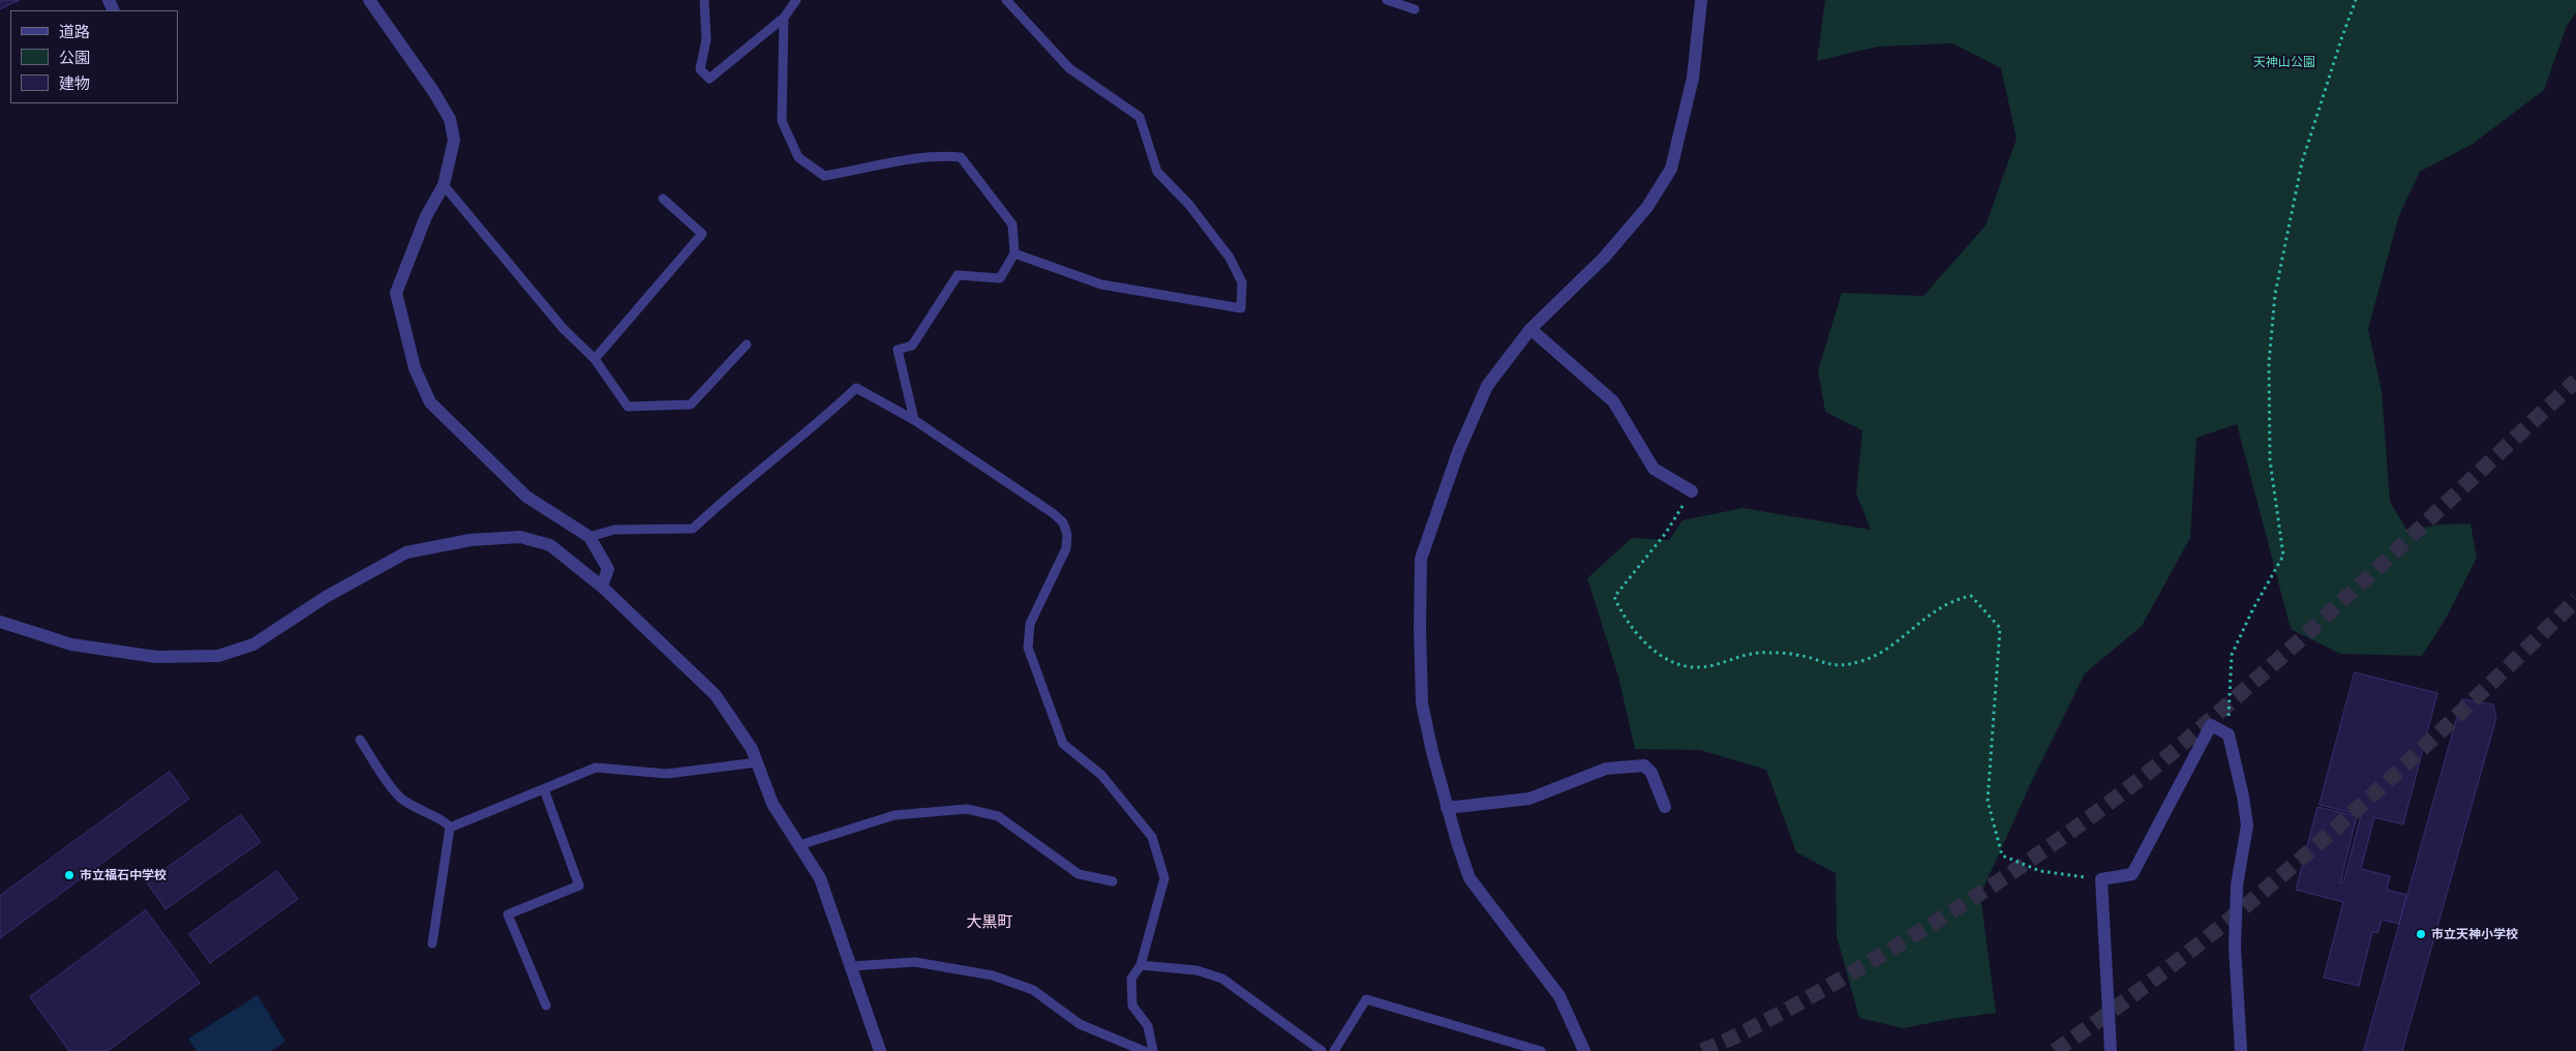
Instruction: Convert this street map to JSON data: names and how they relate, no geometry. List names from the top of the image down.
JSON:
{
  "districts": ["大黒町"],
  "parks": ["天神山公園"],
  "places": ["市立福石中学校", "市立天神小学校"],
  "legend": ["道路", "公園", "建物"]
}
